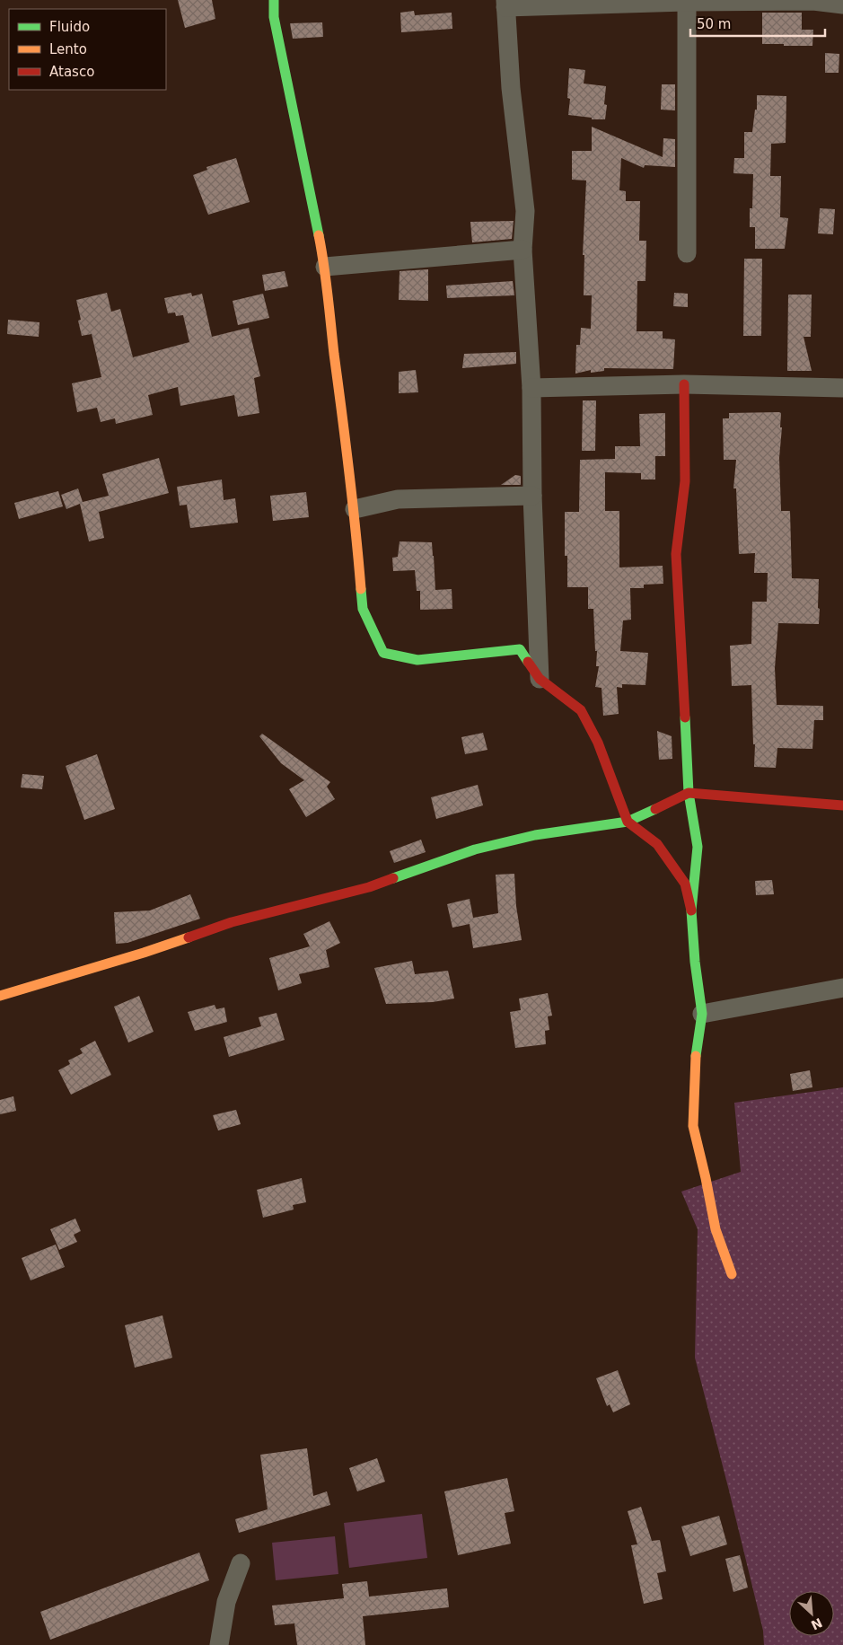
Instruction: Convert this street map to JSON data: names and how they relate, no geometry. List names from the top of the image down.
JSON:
{
  "legend": ["Fluido", "Lento", "Atasco"],
  "scale_bar": "50 m",
  "north": "bottom right"
}
